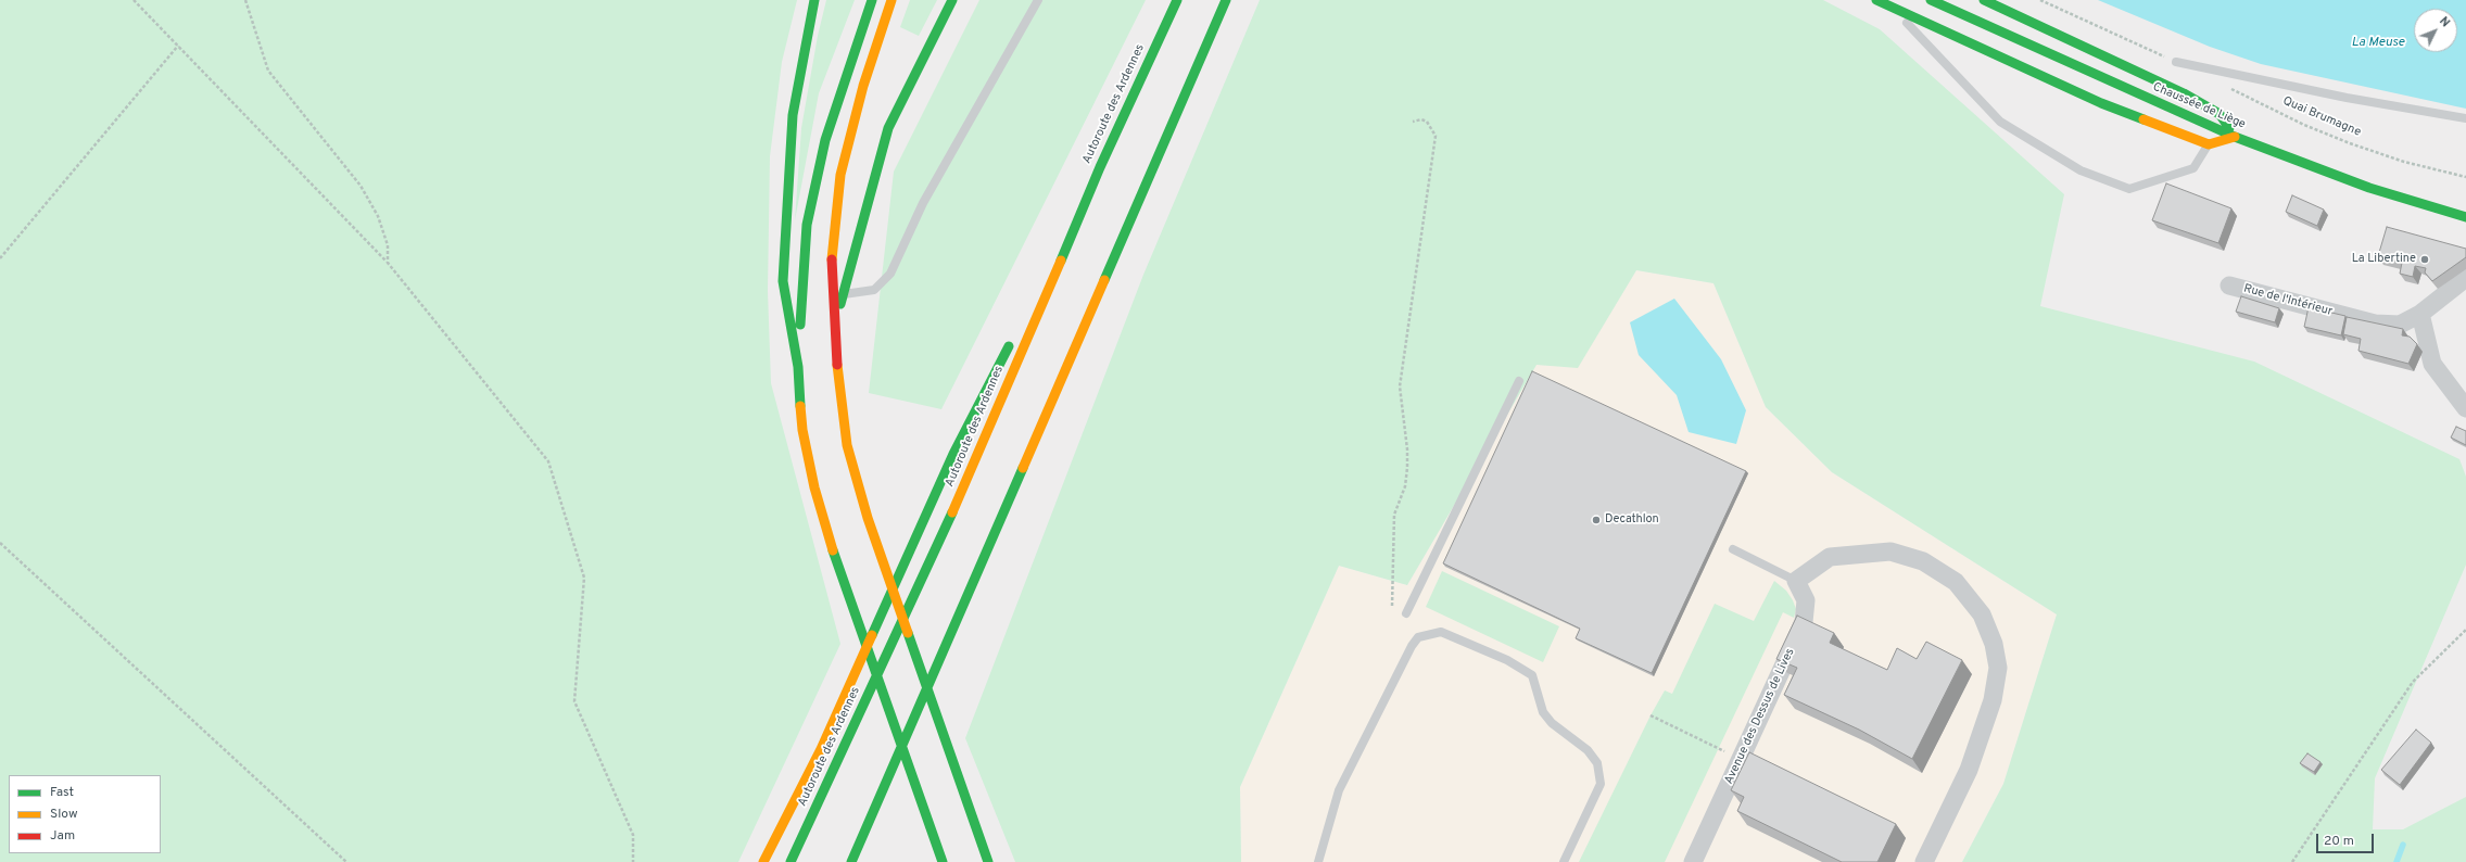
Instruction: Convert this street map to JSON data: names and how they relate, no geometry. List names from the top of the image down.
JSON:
{
  "streets": {
    "main road": ["Autoroute des Ardennes", "Chaussée de Liège"],
    "street": ["Rue de l'Intérieur", "Avenue des Dessus de Lives"],
    "lane": ["Quai Brumagne"]
  },
  "water": ["La Meuse"],
  "places": ["La Libertine", "Decathlon"],
  "legend": ["Fast", "Slow", "Jam"],
  "scale_bar": "20 m",
  "north": "top right"
}
